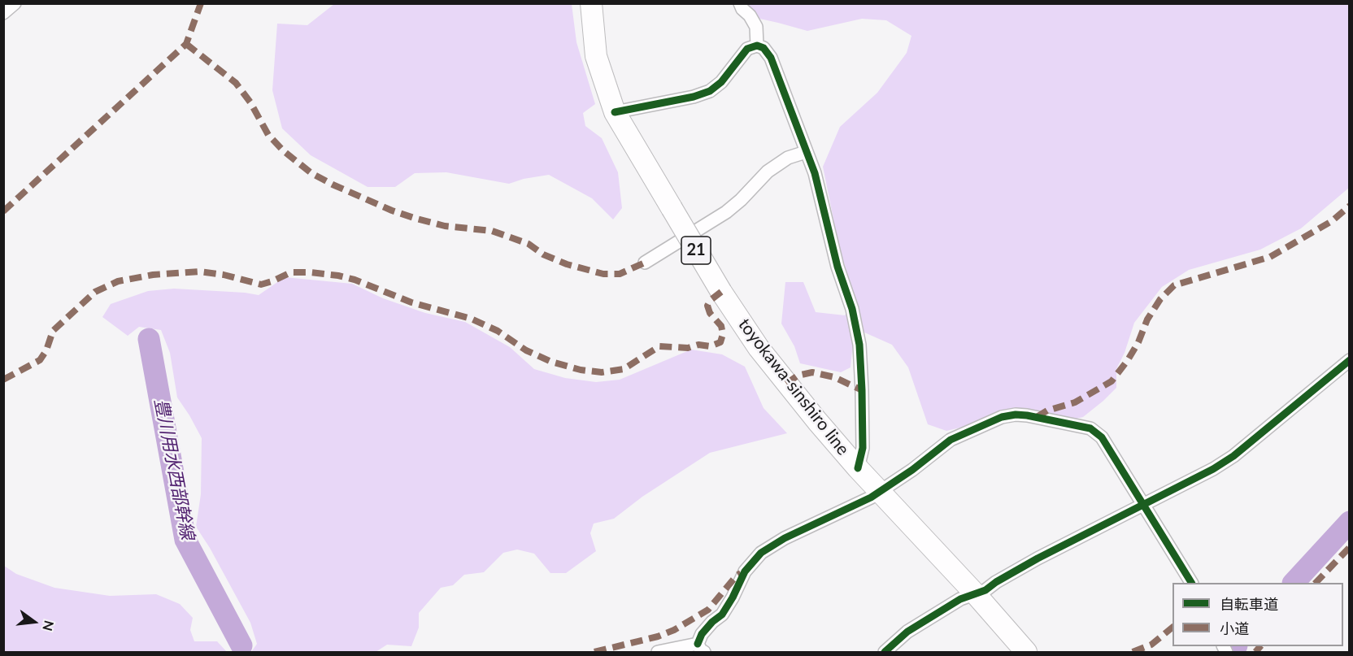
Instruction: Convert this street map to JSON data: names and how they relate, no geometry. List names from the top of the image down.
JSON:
{
  "streets": {
    "main road": ["21", "toyokawa-sinshiro line"]
  },
  "water": ["豊川用水西部幹線"],
  "legend": ["自転車道", "小道"],
  "north": "right"
}
